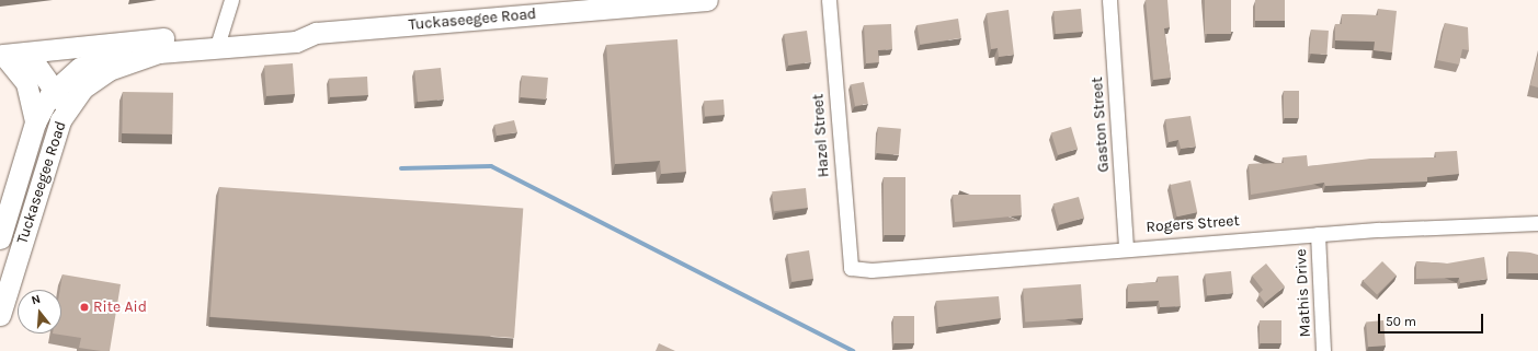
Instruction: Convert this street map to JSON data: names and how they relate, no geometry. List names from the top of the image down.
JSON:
{
  "streets": {
    "main road": ["Tuckaseegee Road"],
    "street": [
      "Gaston Street",
      "Hazel Street",
      "Rogers Street",
      "Mathis Drive"
    ]
  },
  "crossings": [
    ["Gaston Street", "Rogers Street"],
    ["Hazel Street", "Rogers Street"],
    ["Rogers Street", "Mathis Drive"]
  ],
  "places": ["Rite Aid"],
  "scale_bar": "50 m",
  "north": "top"
}
